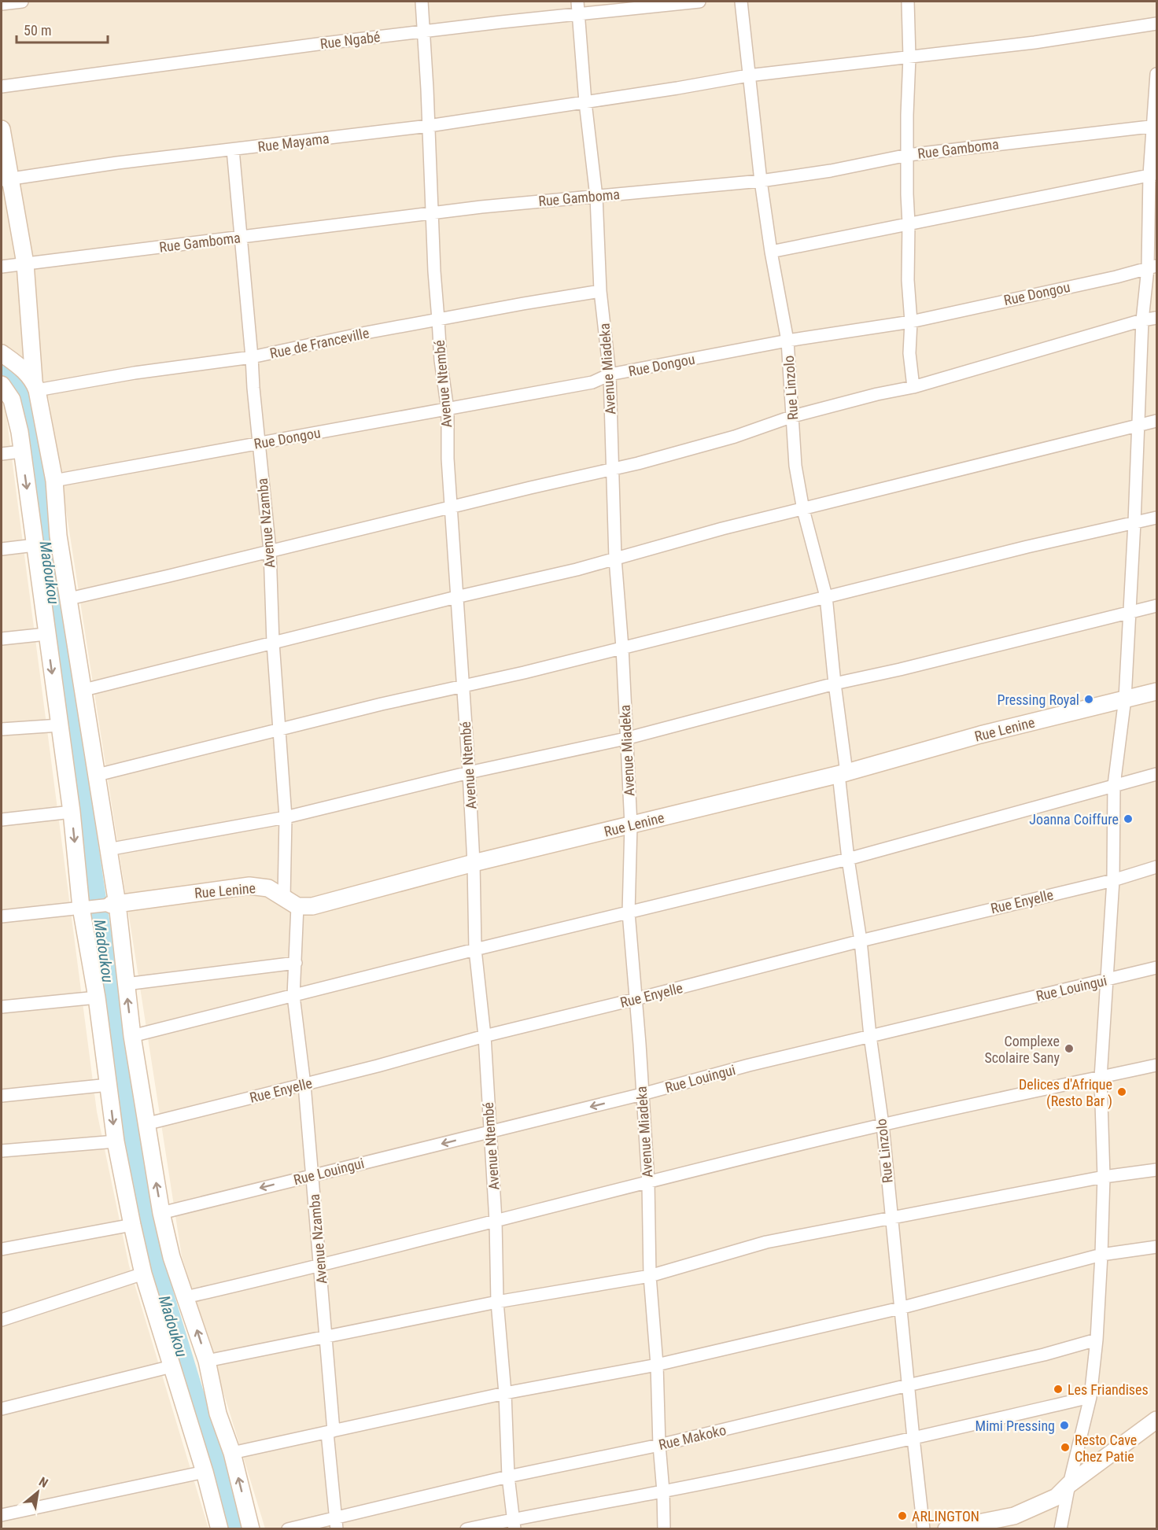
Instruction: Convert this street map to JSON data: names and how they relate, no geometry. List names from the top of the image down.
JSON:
{
  "streets": {
    "main road": ["Rue Lenine"],
    "street": [
      "Rue Ngabé",
      "Rue Mayama",
      "Rue Gamboma",
      "Rue Dongou",
      "Rue de Franceville",
      "Avenue Miadeka",
      "Avenue Ntembé",
      "Rue Linzolo",
      "Avenue Nzamba",
      "Rue Enyelle",
      "Rue Louingui",
      "Rue Makoko"
    ]
  },
  "crossings": [
    ["Rue Ngabé", "Avenue Miadeka"],
    ["Rue Ngabé", "Avenue Ntembé"],
    ["Rue Mayama", "Avenue Miadeka"],
    ["Rue Mayama", "Avenue Ntembé"],
    ["Rue Mayama", "Rue Linzolo"],
    ["Rue Mayama", "Avenue Nzamba"],
    ["Rue Gamboma", "Avenue Miadeka"],
    ["Rue Gamboma", "Avenue Ntembé"],
    ["Rue Gamboma", "Rue Linzolo"],
    ["Rue Gamboma", "Avenue Nzamba"],
    ["Rue Dongou", "Avenue Miadeka"],
    ["Rue Dongou", "Avenue Ntembé"],
    ["Rue Dongou", "Rue Linzolo"],
    ["Rue Dongou", "Avenue Nzamba"],
    ["Rue de Franceville", "Avenue Miadeka"],
    ["Rue de Franceville", "Avenue Ntembé"],
    ["Rue de Franceville", "Avenue Nzamba"],
    ["Avenue Miadeka", "Rue Lenine"],
    ["Avenue Miadeka", "Rue Enyelle"],
    ["Avenue Miadeka", "Rue Louingui"],
    ["Avenue Miadeka", "Rue Makoko"],
    ["Avenue Ntembé", "Rue Lenine"],
    ["Avenue Ntembé", "Rue Enyelle"],
    ["Avenue Ntembé", "Rue Louingui"],
    ["Avenue Ntembé", "Rue Makoko"],
    ["Rue Linzolo", "Rue Lenine"],
    ["Rue Linzolo", "Rue Enyelle"],
    ["Rue Linzolo", "Rue Louingui"],
    ["Rue Linzolo", "Rue Makoko"],
    ["Avenue Nzamba", "Rue Lenine"],
    ["Avenue Nzamba", "Rue Enyelle"],
    ["Avenue Nzamba", "Rue Louingui"],
    ["Avenue Nzamba", "Rue Makoko"]
  ],
  "water": ["Madoukou"],
  "places": [
    "Pressing Royal",
    "Joanna Coiffure",
    "Complexe Scolaire Sany",
    "Delices d'Afrique (Resto Bar )",
    "Les Friandises",
    "Mimi Pressing",
    "Resto Cave Chez Patie",
    "ARLINGTON"
  ],
  "scale_bar": "50 m",
  "north": "top right"
}
